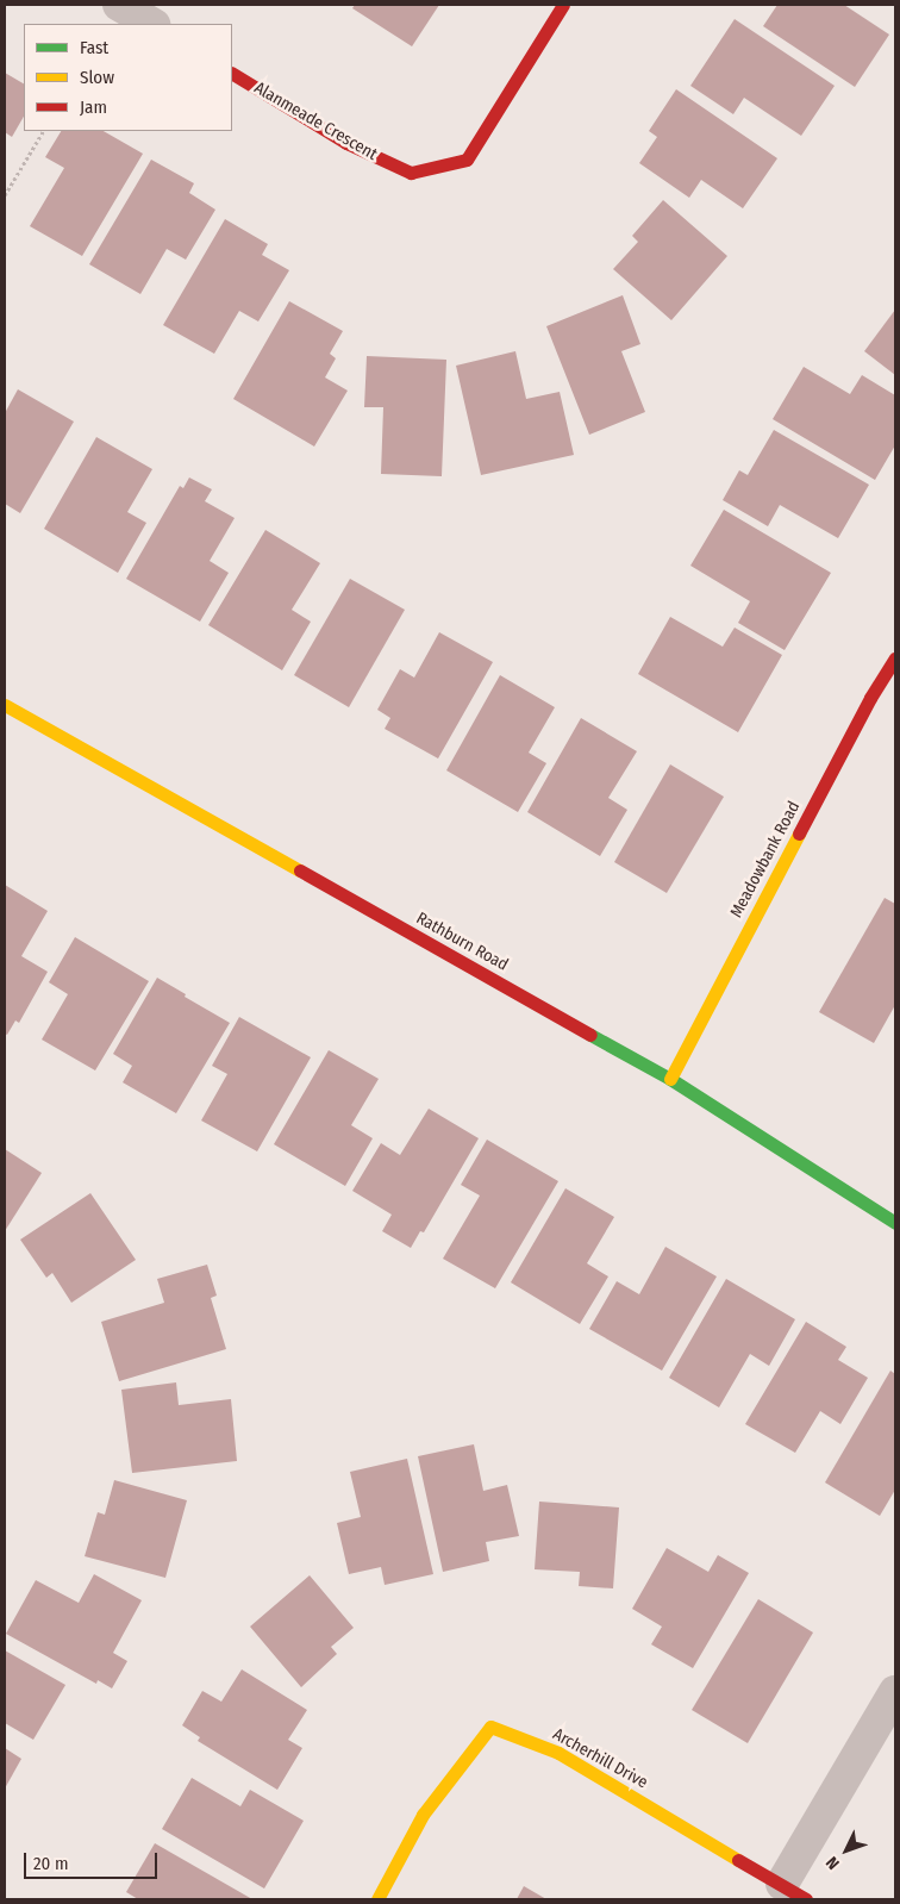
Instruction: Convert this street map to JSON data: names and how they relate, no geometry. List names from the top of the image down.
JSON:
{
  "streets": {
    "street": [
      "Alanmeade Crescent",
      "Meadowbank Road",
      "Rathburn Road",
      "Archerhill Drive"
    ]
  },
  "crossings": [
    ["Meadowbank Road", "Rathburn Road"]
  ],
  "legend": ["Fast", "Slow", "Jam"],
  "scale_bar": "20 m",
  "north": "bottom left"
}
